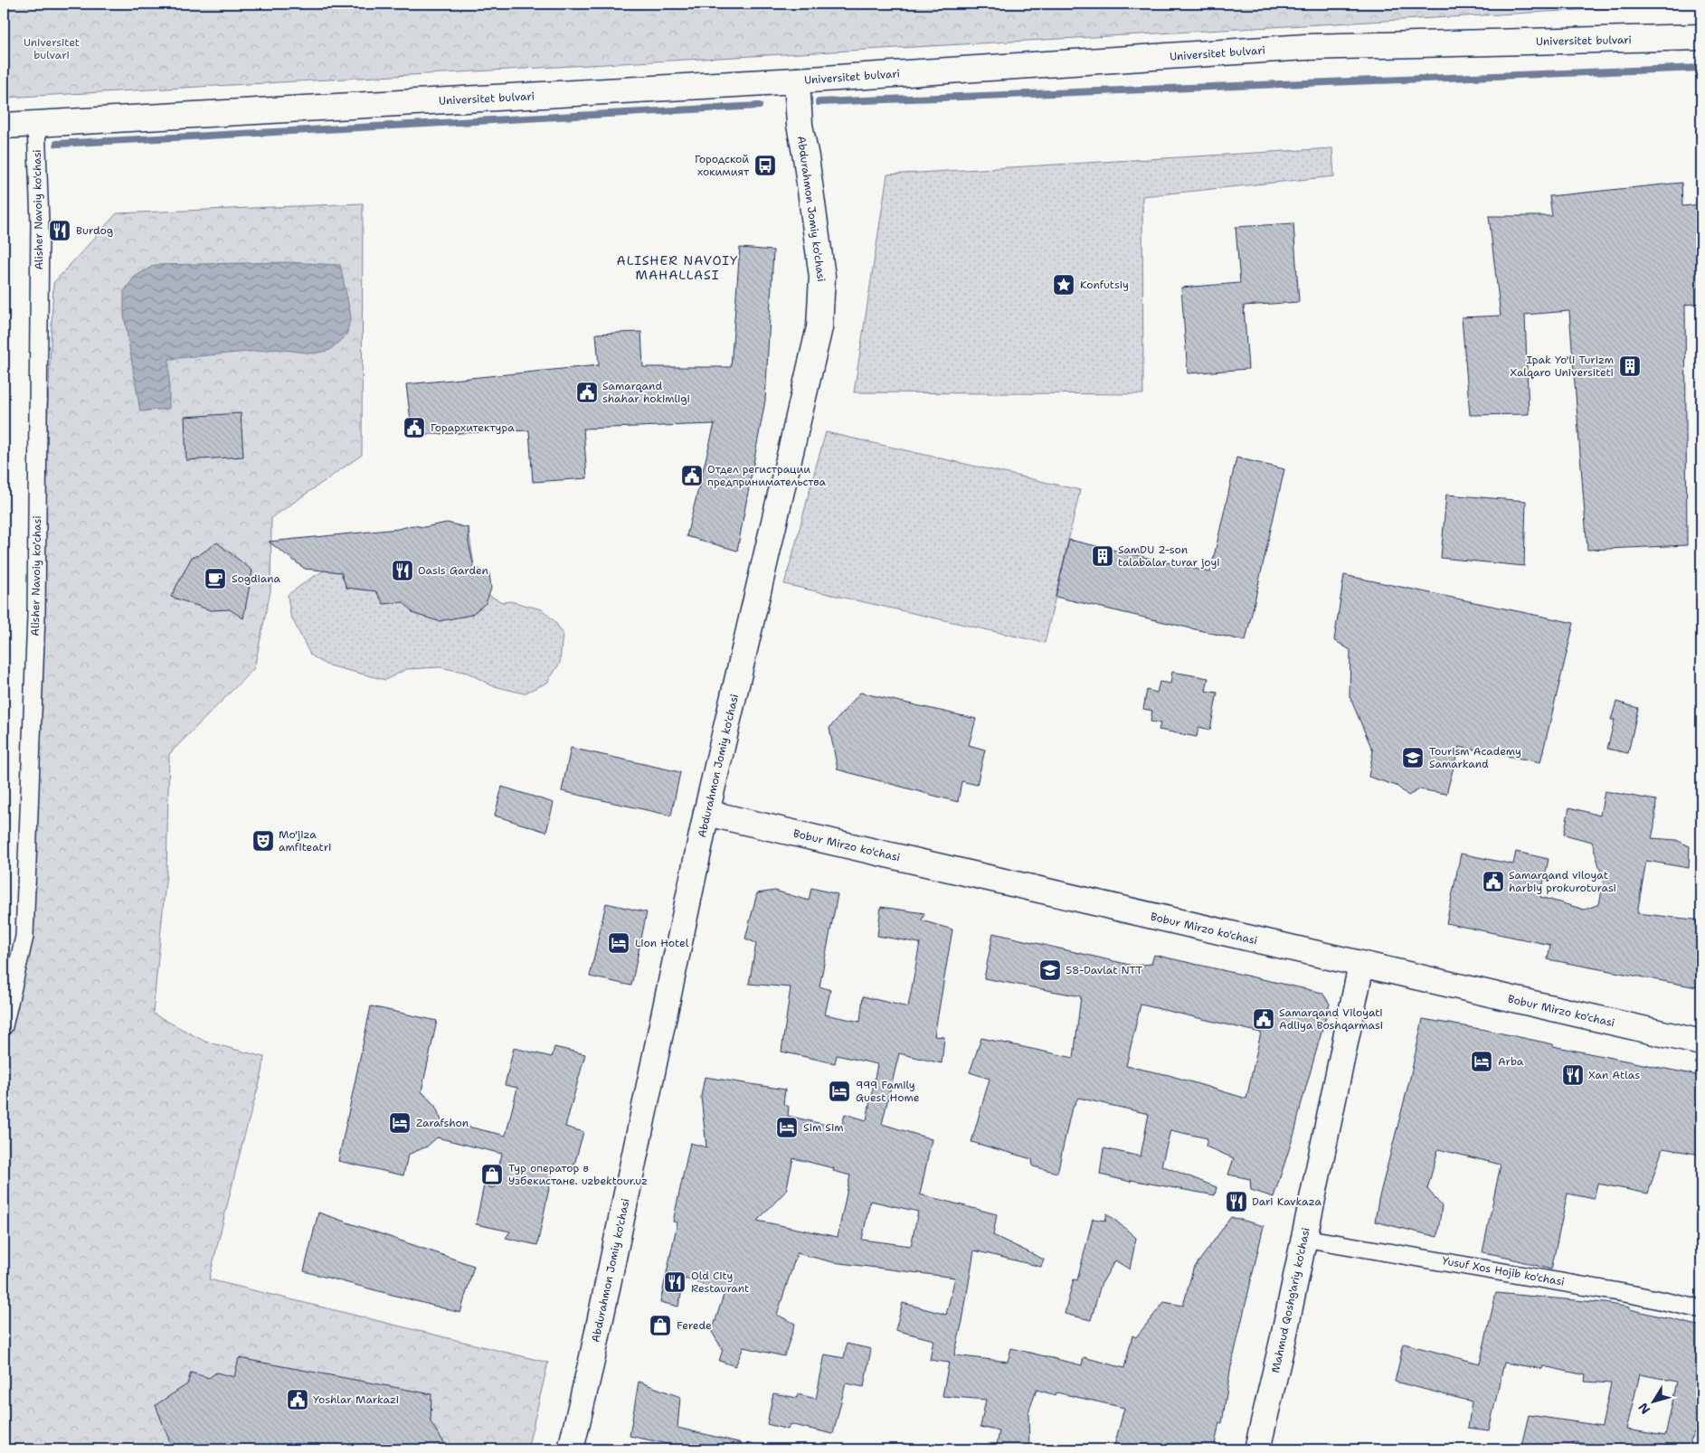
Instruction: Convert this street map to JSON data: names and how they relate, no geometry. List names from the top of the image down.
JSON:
{
  "streets": {
    "main road": [
      "Universitet bulvari",
      "Abdurahmon Jomiy ko'chasi",
      "Bobur Mirzo ko'chasi",
      "Mahmud Qoshg'ariy ko'chasi"
    ],
    "street": ["Alisher Navoiy ko'chasi", "Yusuf Xos Hojib ko'chasi"]
  },
  "crossings": [
    ["Universitet bulvari", "Abdurahmon Jomiy ko'chasi"],
    ["Universitet bulvari", "Alisher Navoiy ko'chasi"],
    ["Abdurahmon Jomiy ko'chasi", "Bobur Mirzo ko'chasi"],
    ["Bobur Mirzo ko'chasi", "Mahmud Qoshg'ariy ko'chasi"],
    ["Yusuf Xos Hojib ko'chasi", "Mahmud Qoshg'ariy ko'chasi"]
  ],
  "districts": ["ALISHER NAVOIY MAHALLASI"],
  "parks": ["Universitet bulvari"],
  "places": {
    "bus stop": ["Городской хокимият"],
    "restaurant": [
      "Burdog",
      "Oasis Garden",
      "Xan Atlas",
      "Dari Kavkaza",
      "Old City Restaurant"
    ],
    "place": ["Konfutsiy"],
    "building": ["Ipak Yo'li Turizm Xalqaro Universiteti", "SamDU 2-son talabalar turar joyi"],
    "public building": [
      "Samarqand shahar hokimligi",
      "Горархитектура",
      "Отдел регистрации предпринимательства",
      "Samarqand viloyat harbiy prokuroturasi",
      "Samarqand Viloyati Adliya Boshqarmasi",
      "Yoshlar Markazi"
    ],
    "cafe": ["Sogdiana"],
    "school or university": ["Tourism Academy Samarkand", "58-Davlat NTT"],
    "theatre": ["Mo'jiza amfiteatri"],
    "hotel": [
      "Lion Hotel",
      "Arba",
      "999 Family Guest Home",
      "Zarafshon",
      "Sim Sim"
    ],
    "shop": ["Тур оператор в Узбекистане. uzbektour.uz", "Ferede"]
  },
  "north": "bottom left"
}
